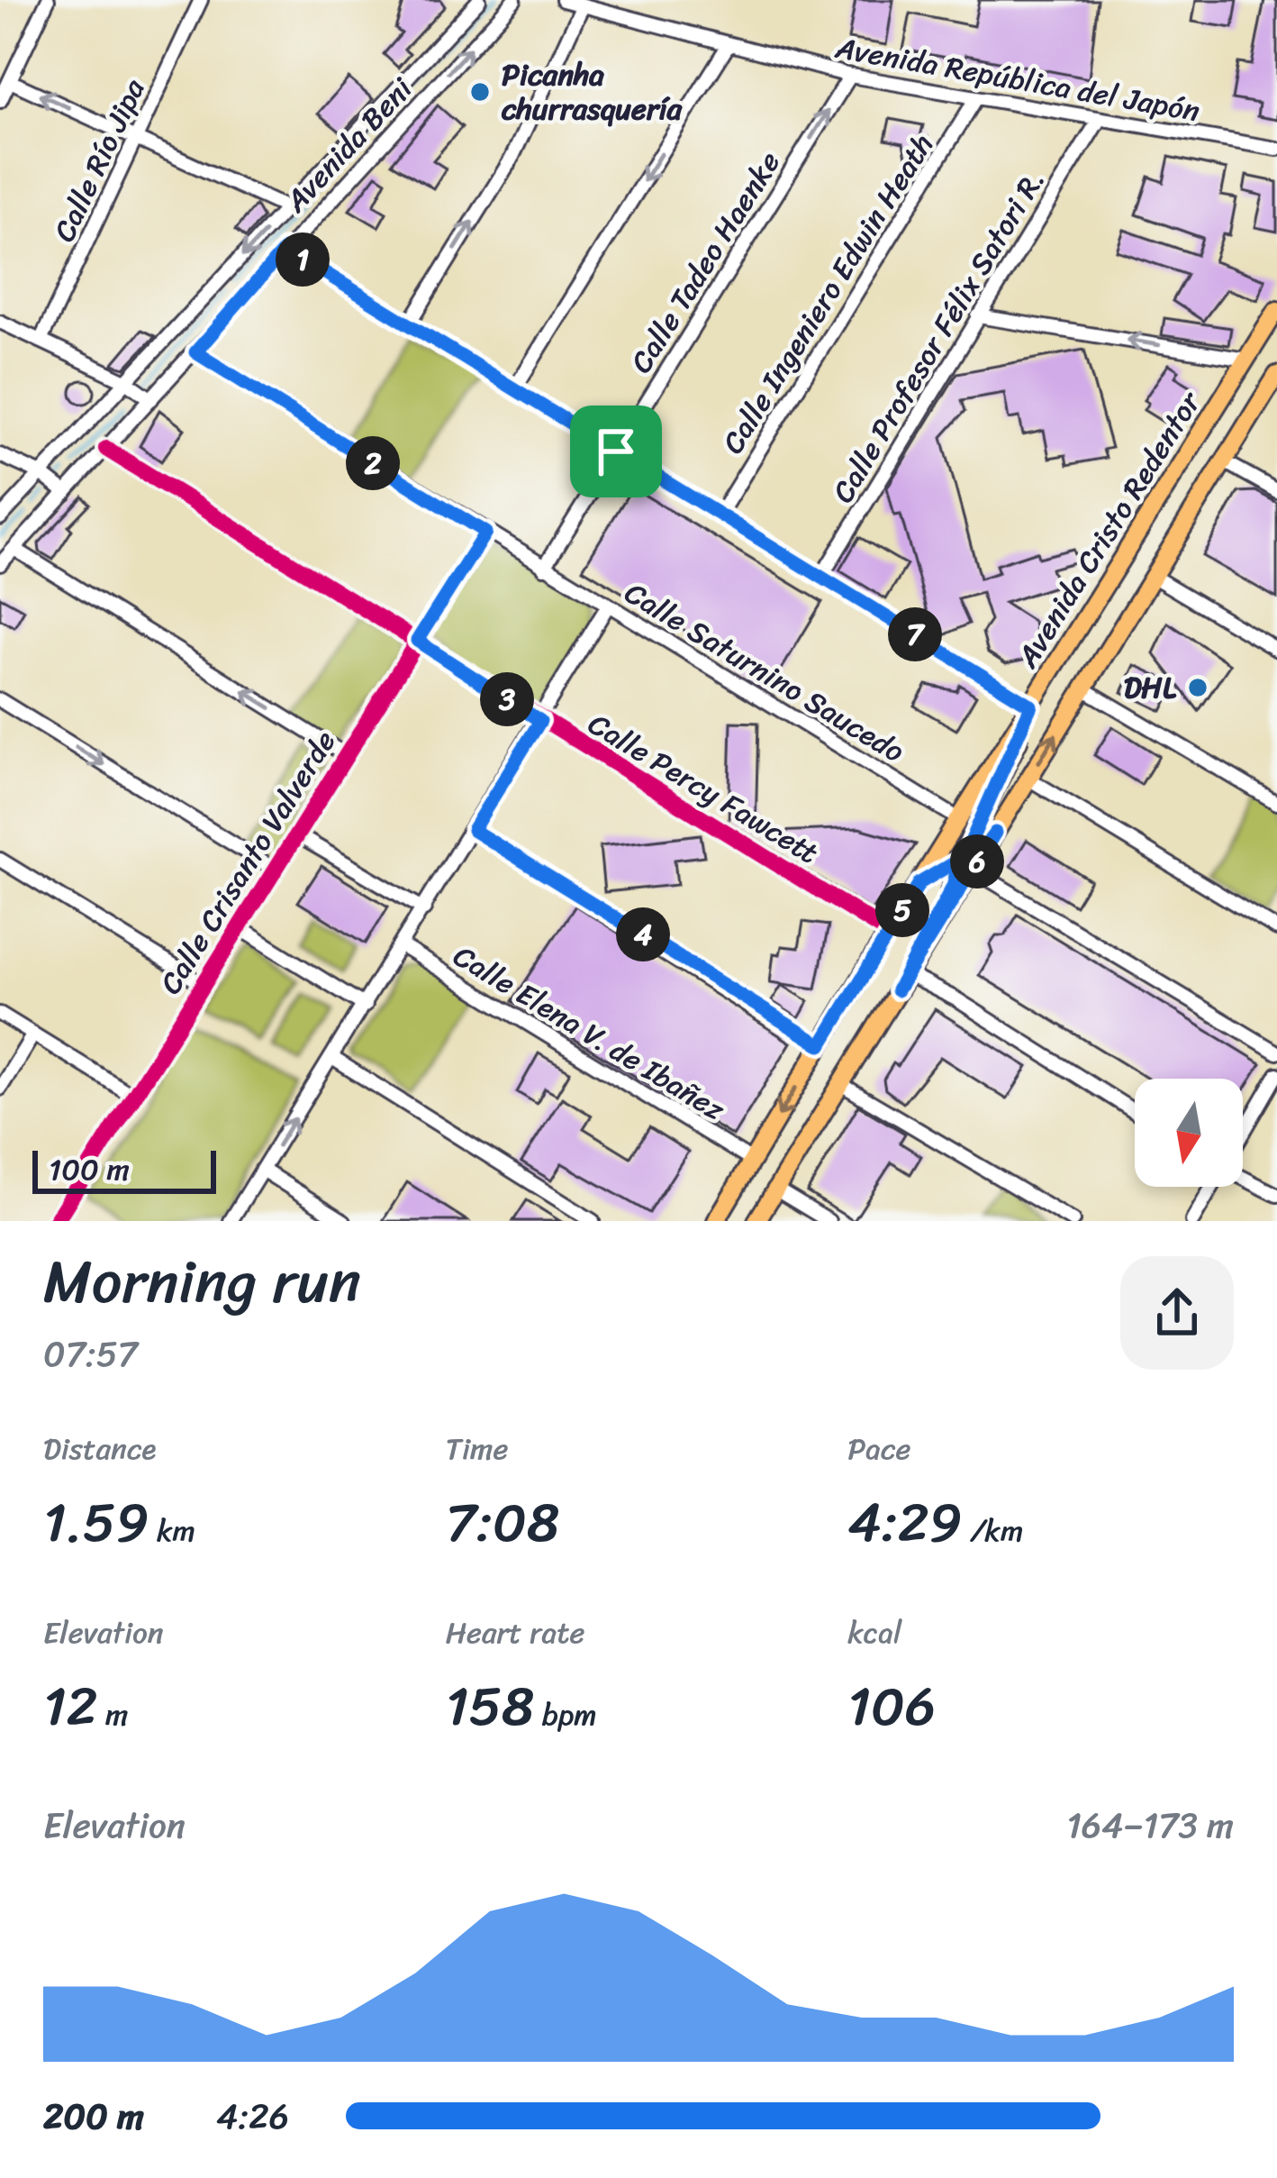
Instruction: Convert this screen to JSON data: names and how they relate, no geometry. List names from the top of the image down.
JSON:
{
  "streets": {
    "main road": ["Avenida Cristo Redentor"],
    "street": [
      "Avenida República del Japón",
      "Avenida Beni",
      "Calle Río Jipa",
      "Calle Tadeo Haenke",
      "Calle Ingeniero Edwin Heath",
      "Calle Profesor Félix Satori R.",
      "Calle Saturnino Saucedo",
      "Calle Percy Fawcett",
      "Calle Crisanto Valverde",
      "Calle Elena V. de Ibañez"
    ]
  },
  "crossings": [
    ["Avenida República del Japón", "Calle Tadeo Haenke"],
    ["Avenida República del Japón", "Calle Ingeniero Edwin Heath"],
    ["Avenida República del Japón", "Calle Profesor Félix Satori R."],
    ["Avenida Beni", "Calle Percy Fawcett"],
    ["Calle Tadeo Haenke", "Calle Saturnino Saucedo"],
    ["Avenida Cristo Redentor", "Calle Saturnino Saucedo"],
    ["Avenida Cristo Redentor", "Calle Percy Fawcett"],
    ["Avenida Cristo Redentor", "Calle Elena V. de Ibañez"],
    ["Calle Percy Fawcett", "Calle Crisanto Valverde"]
  ],
  "one_way": ["Calle Tadeo Haenke"],
  "places": ["Picanha churrasquería", "DHL"],
  "scale_bar": "100 m",
  "north": "bottom",
  "page": {
    "pins": [
      "1",
      "2",
      "7",
      "3",
      "6",
      "5",
      "4"
    ],
    "scale": "100 m",
    "heading": ["Morning run", "07:57"],
    "stats": [
      ["Distance", "1.59 km"],
      ["Time", "7:08"],
      ["Pace", "4:29 /km"],
      ["Elevation", "12 m"],
      ["Heart rate", "158 bpm"],
      ["kcal", "106"]
    ],
    "chart": ["Elevation", "164–173 m"],
    "list": [
      {
        "name": "200 m",
        "note": "4:26"
      }
    ]
  }
}
